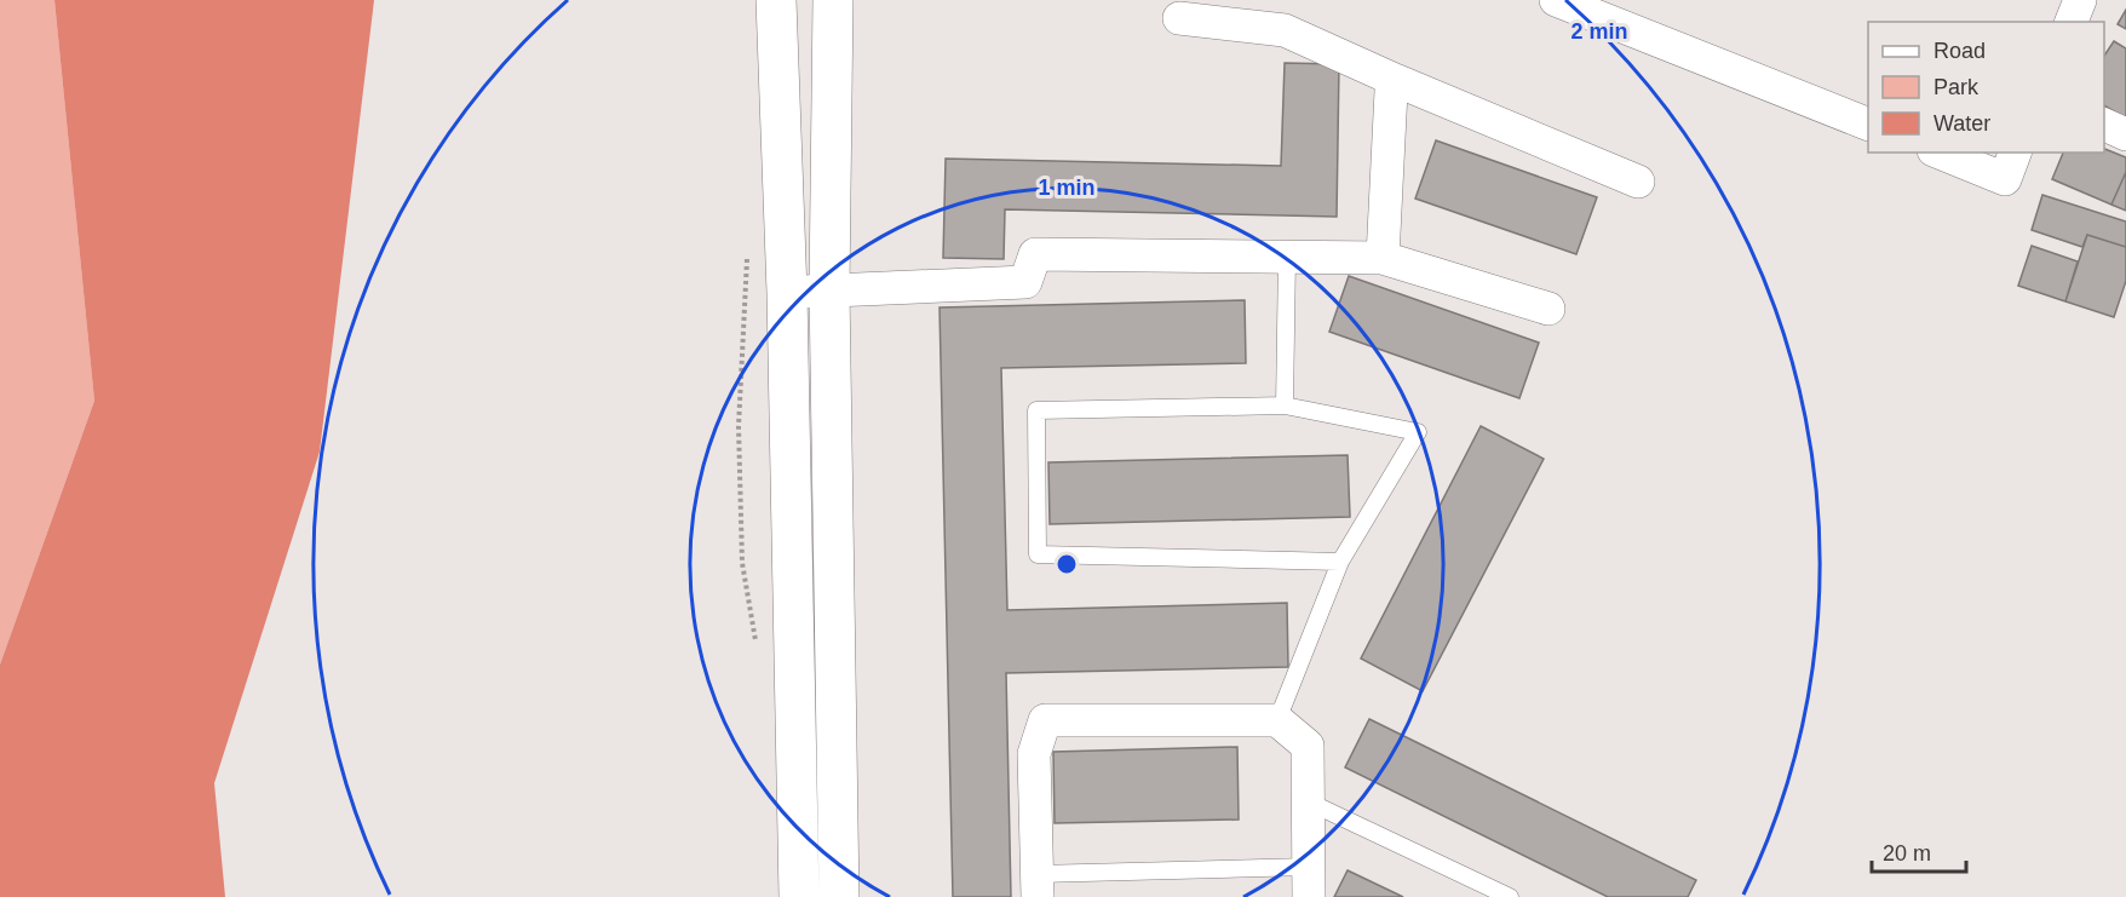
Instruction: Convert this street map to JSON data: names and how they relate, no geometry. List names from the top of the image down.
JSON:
{
  "legend": ["Road", "Park", "Water"],
  "scale_bar": "20 m",
  "rings": ["2 min", "1 min"]
}
